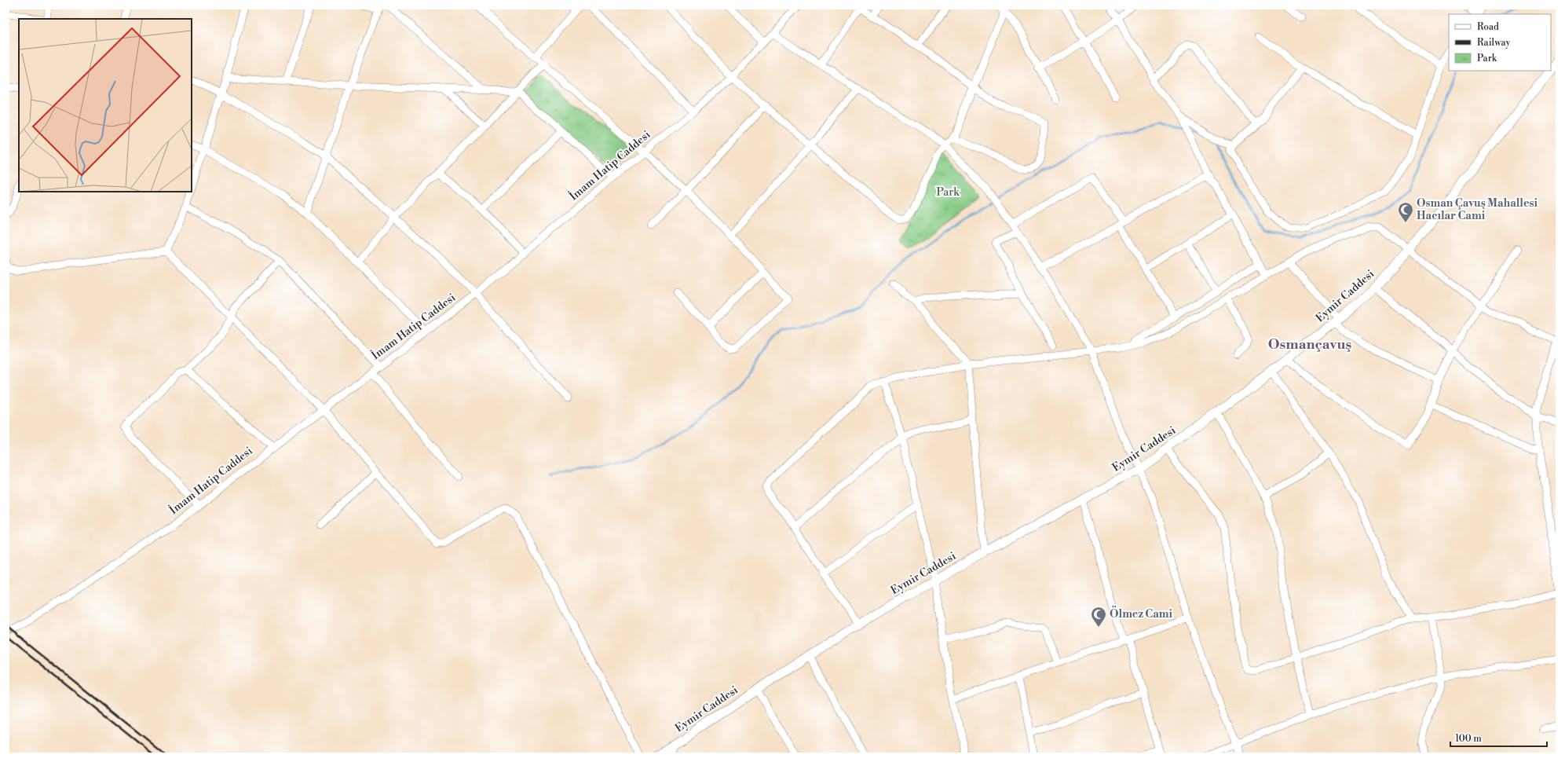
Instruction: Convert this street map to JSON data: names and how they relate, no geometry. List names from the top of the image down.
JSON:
{
  "streets": {
    "main road": ["Eymir Caddesi"],
    "street": ["İmam Hatip Caddesi"]
  },
  "districts": ["Osmançavuş"],
  "parks": ["Park"],
  "places": {
    "mosque": ["Osman Çavuş Mahallesi Hacılar Cami", "Ölmez Cami"]
  },
  "legend": ["Road", "Railway", "Park"],
  "scale_bar": "100 m"
}
